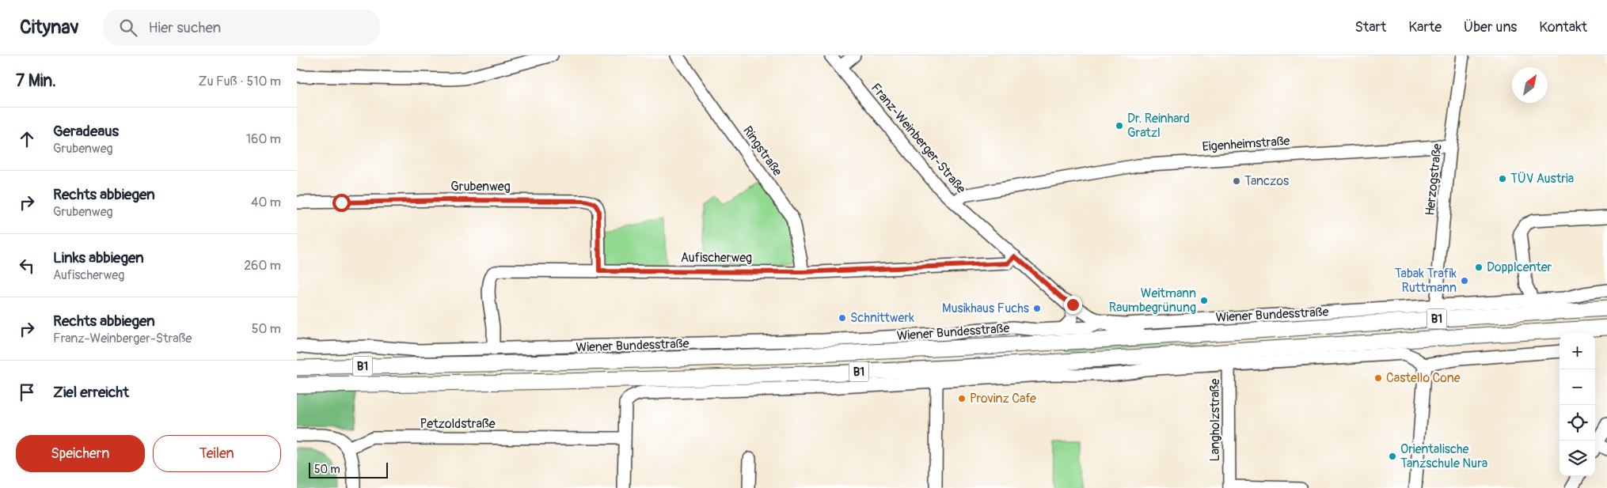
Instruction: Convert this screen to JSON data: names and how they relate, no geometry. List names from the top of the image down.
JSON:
{
  "streets": {
    "main road": ["Wiener Bundesstraße", "B1"],
    "street": [
      "Franz-Weinberger-Straße",
      "Eigenheimstraße",
      "Ringstraße",
      "Herzogstraße",
      "Grubenweg",
      "Aufischerweg",
      "Langholzstraße",
      "Petzoldstraße"
    ]
  },
  "crossings": [
    ["Franz-Weinberger-Straße", "Eigenheimstraße"],
    ["Franz-Weinberger-Straße", "Aufischerweg"],
    ["Franz-Weinberger-Straße", "Wiener Bundesstraße"],
    ["Eigenheimstraße", "Herzogstraße"],
    ["Ringstraße", "Aufischerweg"],
    ["Herzogstraße", "Wiener Bundesstraße"],
    ["Grubenweg", "Aufischerweg"],
    ["Aufischerweg", "Wiener Bundesstraße"],
    ["B1", "Langholzstraße"]
  ],
  "places": [
    "Dr. Reinhard Gratzl",
    "TÜV Austria",
    "Tanczos",
    "Dopplcenter",
    "Tabak Trafik Ruttmann",
    "Weitmann Raumbegrünung",
    "Musikhaus Fuchs",
    "Schnittwerk",
    "Castello Cone",
    "Provinz Cafe",
    "Orientalische Tanzschule Nura"
  ],
  "scale_bar": "50 m",
  "north": "top right",
  "page": {
    "header": "Citynav",
    "search": "Hier suchen",
    "nav": [
      "Start",
      "Karte",
      "Über uns",
      "Kontakt"
    ],
    "heading": ["7 Min.", "Zu Fuß · 510 m"],
    "list": [
      ["Geradeaus", "Grubenweg", "160 m"],
      ["Rechts abbiegen", "Grubenweg", "40 m"],
      ["Links abbiegen", "Aufischerweg", "260 m"],
      ["Rechts abbiegen", "Franz-Weinberger-Straße", "50 m"],
      "Ziel erreicht"
    ],
    "map_buttons": ["+", "−"],
    "buttons": ["Speichern", "Teilen"],
    "scale": "50 m"
  }
}
